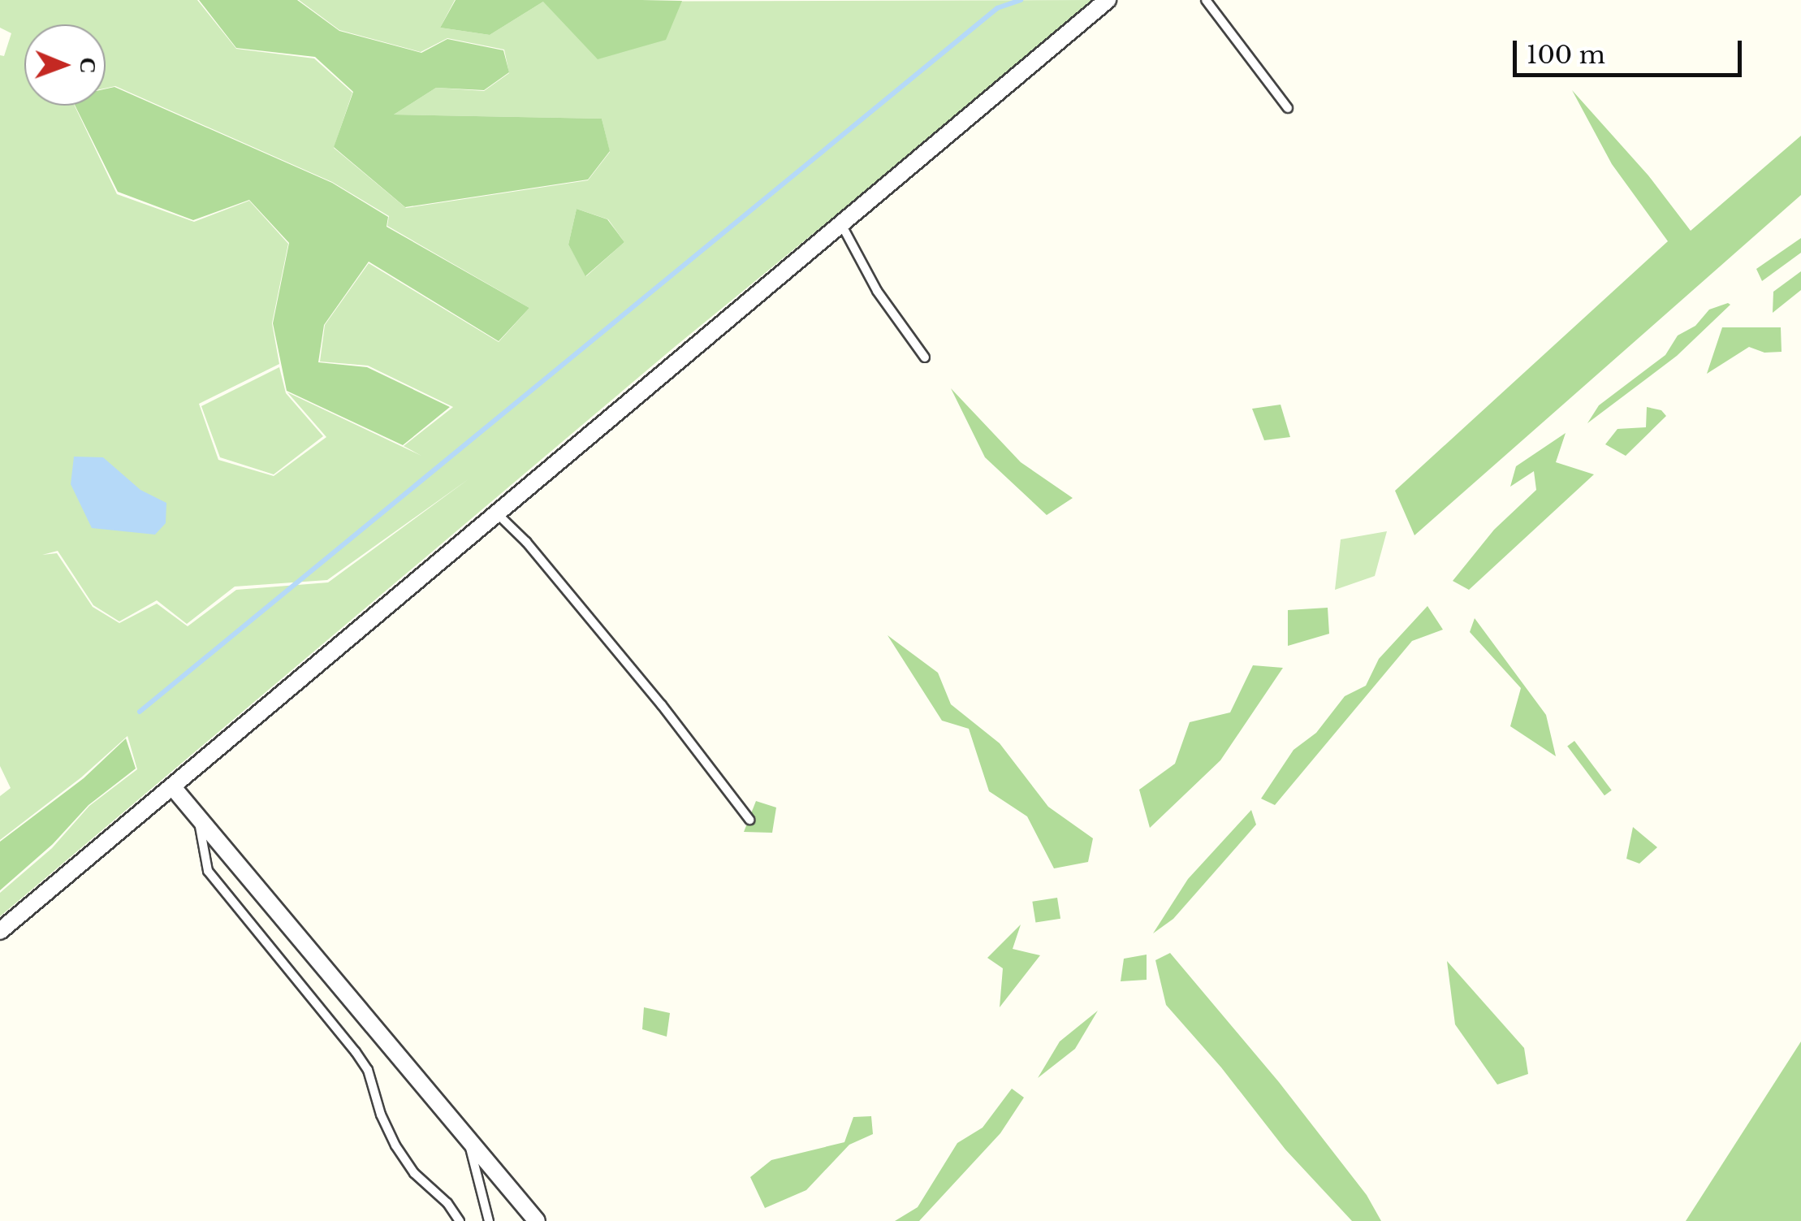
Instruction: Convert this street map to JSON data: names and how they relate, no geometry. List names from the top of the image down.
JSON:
{
  "scale_bar": "100 m",
  "north": "right"
}
